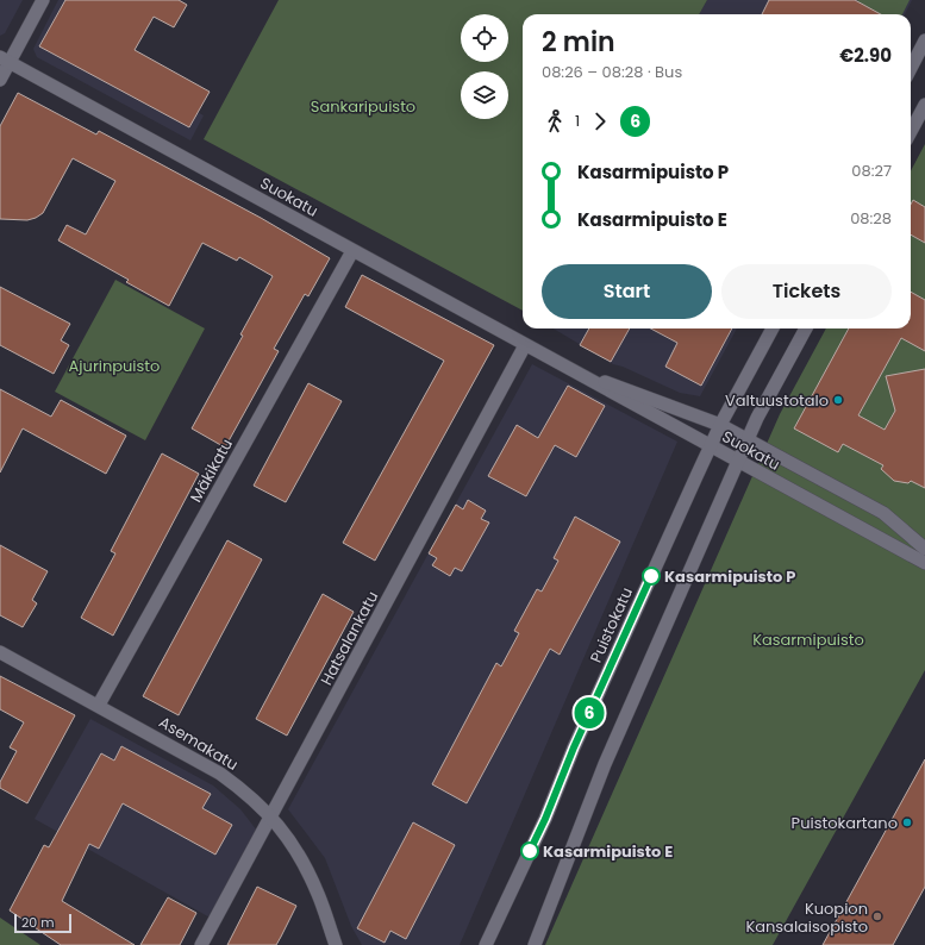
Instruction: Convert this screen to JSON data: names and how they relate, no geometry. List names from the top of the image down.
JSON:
{
  "streets": {
    "street": [
      "Suokatu",
      "Mäkikatu",
      "Puistokatu",
      "Hatsalankatu",
      "Asemakatu"
    ]
  },
  "crossings": [
    ["Suokatu", "Mäkikatu"],
    ["Suokatu", "Puistokatu"],
    ["Suokatu", "Hatsalankatu"],
    ["Mäkikatu", "Asemakatu"],
    ["Hatsalankatu", "Asemakatu"]
  ],
  "parks": ["Sankaripuisto", "Ajurinpuisto", "Kasarmipuisto"],
  "places": [
    "Valtuustotalo",
    "Kasarmipuisto P",
    "Puistokartano",
    "Kasarmipuisto E",
    "Kuopion Kansalaisopisto"
  ],
  "lines": ["bus line 6"],
  "scale_bar": "20 m",
  "page": {
    "on_map": "6",
    "heading": ["2 min", "08:26 – 08:28 · Bus", "€2.90"],
    "legs": ["1", "6"],
    "list": [
      {
        "name": "Kasarmipuisto P",
        "value": "08:27"
      },
      {
        "name": "Kasarmipuisto E",
        "value": "08:28"
      }
    ],
    "buttons": ["Start", "Tickets"],
    "scale": "20 m"
  }
}
